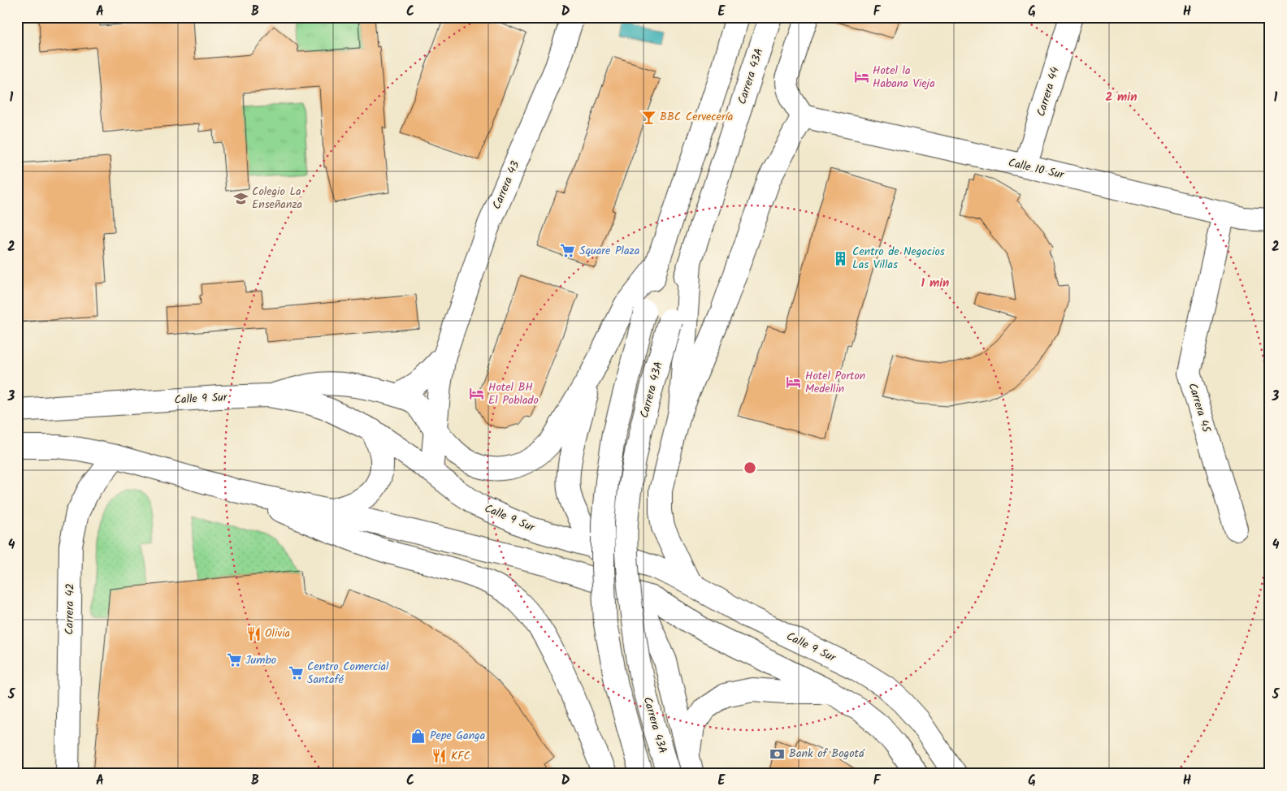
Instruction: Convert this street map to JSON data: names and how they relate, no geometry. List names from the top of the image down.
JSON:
{
  "streets": {
    "main road": [
      "Carrera 43A",
      "Carrera 44",
      "Calle 10 Sur",
      "Carrera 43",
      "Calle 9 Sur",
      "Carrera 45",
      "Carrera 42"
    ]
  },
  "crossings": [
    ["Carrera 44", "Calle 10 Sur"],
    ["Calle 10 Sur", "Carrera 45"],
    ["Carrera 43", "Calle 9 Sur"]
  ],
  "places": {
    "hotel": ["Hotel la Habana Vieja", "Hotel Porton Medellin", "Hotel BH El Poblado"],
    "bar": ["BBC Cervecería"],
    "school or university": ["Colegio La Enseñanza"],
    "supermarket": ["Square Plaza", "Jumbo", "Centro Comercial Santafé"],
    "building": ["Centro de Negocios Las Villas"],
    "restaurant": ["Olivia", "KFC"],
    "shop": ["Pepe Ganga"],
    "bank": ["Bank of Bogotá"]
  },
  "grid": {
    "columns": [
      "A",
      "B",
      "C",
      "D",
      "E",
      "F",
      "G",
      "H"
    ],
    "rows": [
      "1",
      "2",
      "3",
      "4",
      "5"
    ]
  },
  "rings": ["2 min", "1 min"]
}
